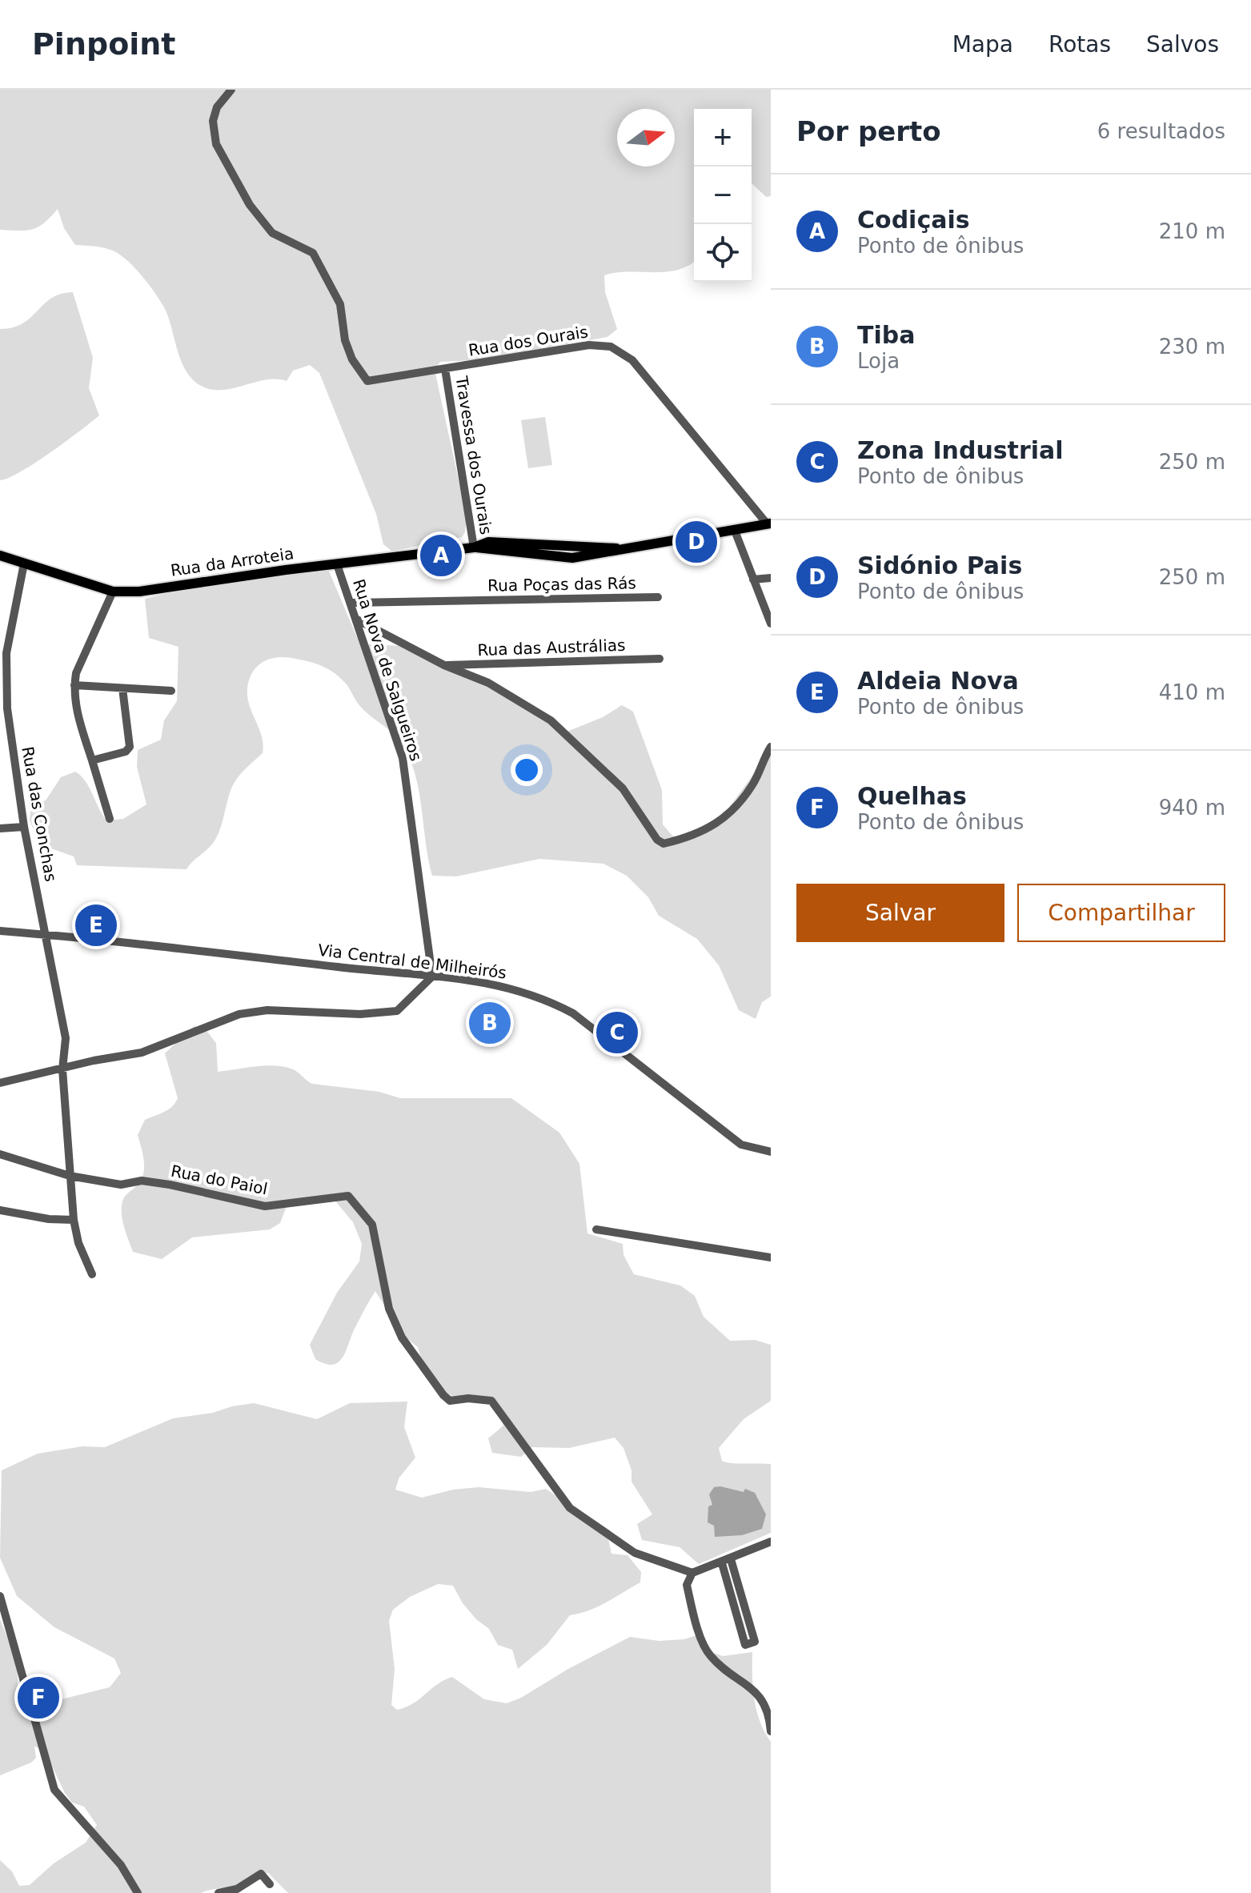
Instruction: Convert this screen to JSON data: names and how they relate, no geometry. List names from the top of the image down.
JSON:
{
  "streets": {
    "main road": ["Rua da Arroteia"],
    "street": [
      "Rua dos Ourais",
      "Travessa dos Ourais",
      "Rua Poças das Rás",
      "Rua das Austrálias",
      "Rua Nova de Salgueiros",
      "Rua das Conchas",
      "Via Central de Milheirós",
      "Rua do Paiol"
    ]
  },
  "crossings": [
    ["Rua dos Ourais", "Travessa dos Ourais"],
    ["Rua dos Ourais", "Rua da Arroteia"],
    ["Travessa dos Ourais", "Rua da Arroteia"],
    ["Rua da Arroteia", "Rua Nova de Salgueiros"],
    ["Rua da Arroteia", "Rua das Conchas"],
    ["Rua Poças das Rás", "Rua Nova de Salgueiros"],
    ["Rua Nova de Salgueiros", "Via Central de Milheirós"],
    ["Rua das Conchas", "Via Central de Milheirós"],
    ["Rua das Conchas", "Rua do Paiol"]
  ],
  "north": "right",
  "page": {
    "header": "Pinpoint",
    "nav": ["Mapa", "Rotas", "Salvos"],
    "heading": ["Por perto", "6 resultados"],
    "map_buttons": ["+", "−"],
    "list": [
      {
        "mark": "A",
        "name": "Codiçais",
        "note": "Ponto de ônibus",
        "value": "210 m"
      },
      {
        "mark": "B",
        "name": "Tiba",
        "note": "Loja",
        "value": "230 m"
      },
      {
        "mark": "C",
        "name": "Zona Industrial",
        "note": "Ponto de ônibus",
        "value": "250 m"
      },
      {
        "mark": "D",
        "name": "Sidónio Pais",
        "note": "Ponto de ônibus",
        "value": "250 m"
      },
      {
        "mark": "E",
        "name": "Aldeia Nova",
        "note": "Ponto de ônibus",
        "value": "410 m"
      },
      {
        "mark": "F",
        "name": "Quelhas",
        "note": "Ponto de ônibus",
        "value": "940 m"
      }
    ],
    "pins": [
      "D",
      "A",
      "E",
      "B",
      "C",
      "F"
    ],
    "buttons": ["Salvar", "Compartilhar"]
  }
}
